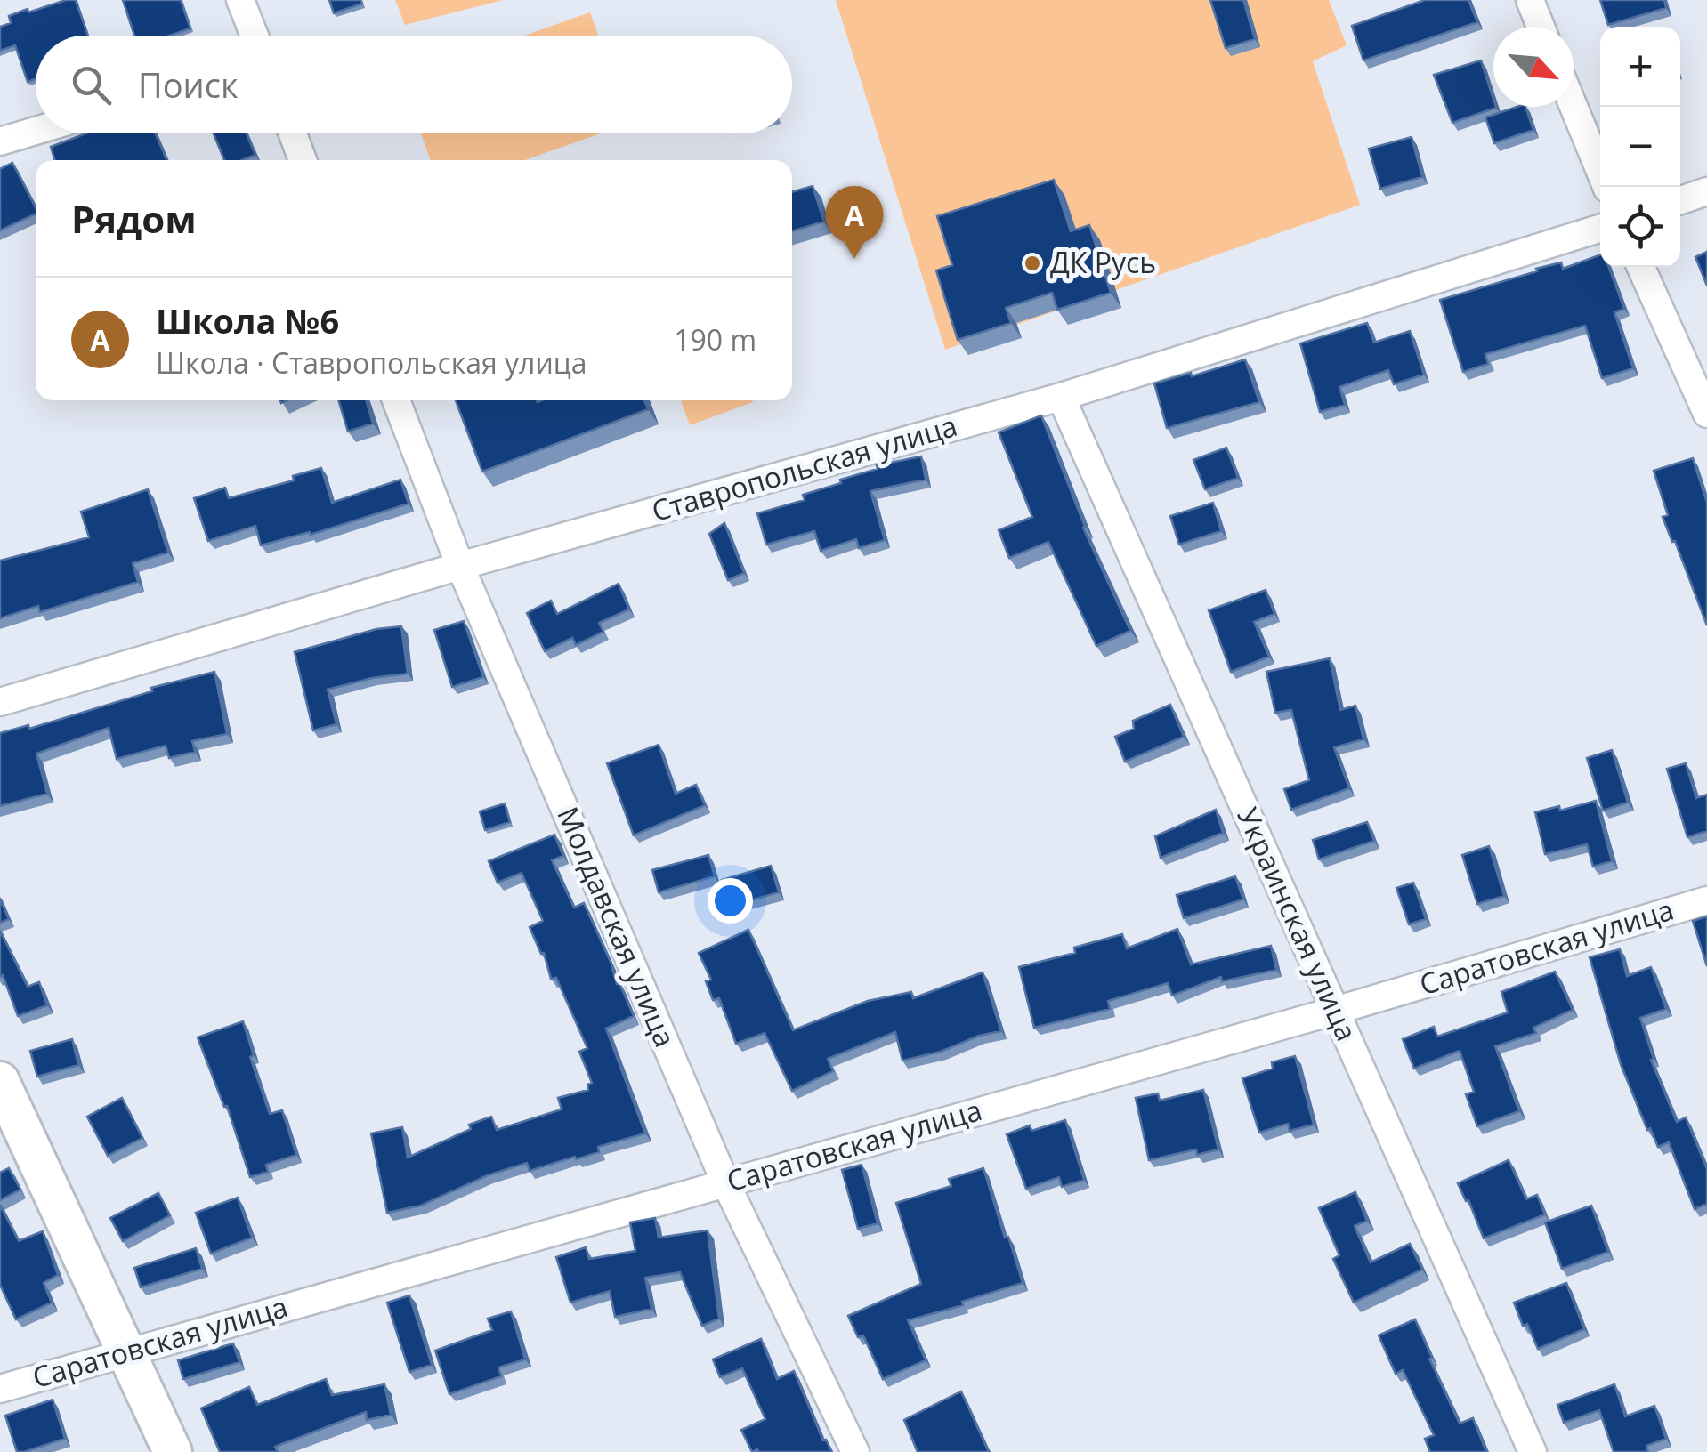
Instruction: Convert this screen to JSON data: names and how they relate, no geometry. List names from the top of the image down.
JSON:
{
  "streets": {
    "street": [
      "Ставропольская улица",
      "Украинская улица",
      "Молдавская улица",
      "Саратовская улица"
    ]
  },
  "crossings": [
    ["Ставропольская улица", "Украинская улица"],
    ["Ставропольская улица", "Молдавская улица"],
    ["Украинская улица", "Саратовская улица"],
    ["Молдавская улица", "Саратовская улица"]
  ],
  "places": ["ДК Русь"],
  "north": "bottom right",
  "page": {
    "map_buttons": ["+", "−"],
    "search": "Поиск",
    "heading": "Рядом",
    "pins": "A",
    "list": [
      {
        "mark": "A",
        "name": "Школа №6",
        "note": "Школа · Ставропольская улица",
        "value": "190 m"
      }
    ]
  }
}
